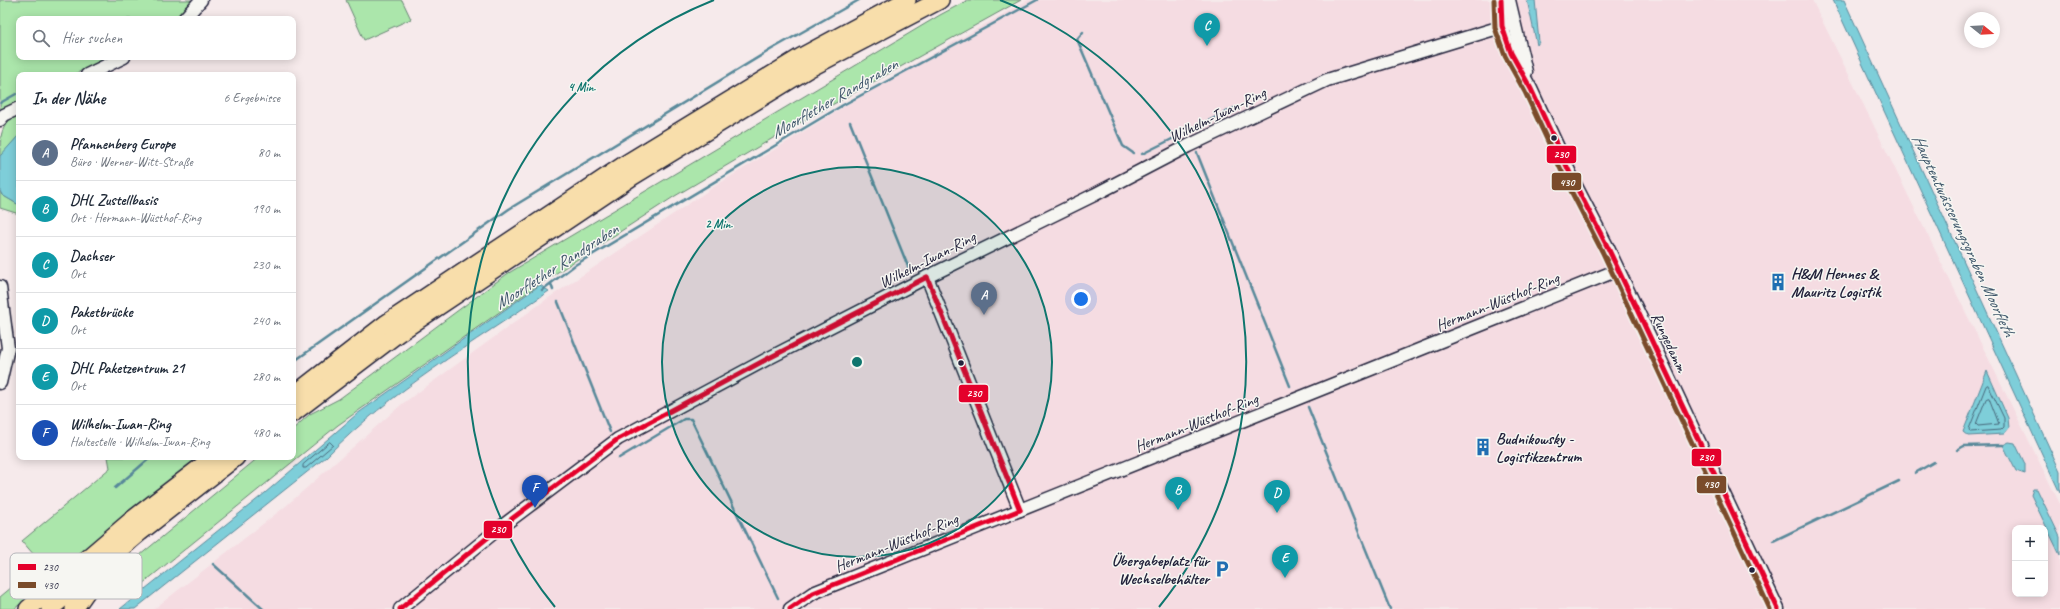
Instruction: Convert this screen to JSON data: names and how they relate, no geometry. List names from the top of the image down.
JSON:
{
  "streets": {
    "street": ["Wilhelm-Iwan-Ring", "Hermann-Wüsthof-Ring", "Rungedamm"]
  },
  "crossings": [
    ["Wilhelm-Iwan-Ring", "Rungedamm"],
    ["Hermann-Wüsthof-Ring", "Rungedamm"]
  ],
  "water": ["Moorflether Randgraben", "Hauptentwässerungsgraben Moorfleth"],
  "places": {
    "building": ["H&M Hennes & Mauritz Logistik", "Budnikowsky - Logistikzentrum"],
    "parking": ["Übergabeplatz für Wechselbehälter"]
  },
  "lines": ["transit line 230", "transit line 430"],
  "legend": ["230", "430"],
  "north": "right",
  "page": {
    "pins": [
      "C",
      "A",
      "F",
      "B",
      "D",
      "E"
    ],
    "search": "Hier suchen",
    "heading": ["In der Nähe", "6 Ergebnisse"],
    "list": [
      {
        "mark": "A",
        "name": "Pfannenberg Europe",
        "note": "Büro · Werner-Witt-Straße",
        "value": "80 m"
      },
      {
        "mark": "B",
        "name": "DHL Zustellbasis",
        "note": "Ort · Hermann-Wüsthof-Ring",
        "value": "190 m"
      },
      {
        "mark": "C",
        "name": "Dachser",
        "note": "Ort",
        "value": "230 m"
      },
      {
        "mark": "D",
        "name": "Paketbrücke",
        "note": "Ort",
        "value": "240 m"
      },
      {
        "mark": "E",
        "name": "DHL Paketzentrum 21",
        "note": "Ort",
        "value": "280 m"
      },
      {
        "mark": "F",
        "name": "Wilhelm-Iwan-Ring",
        "note": "Haltestelle · Wilhelm-Iwan-Ring",
        "value": "480 m"
      }
    ],
    "map_buttons": ["+", "−"]
  },
  "rings": ["4 Min.", "2 Min."]
}
